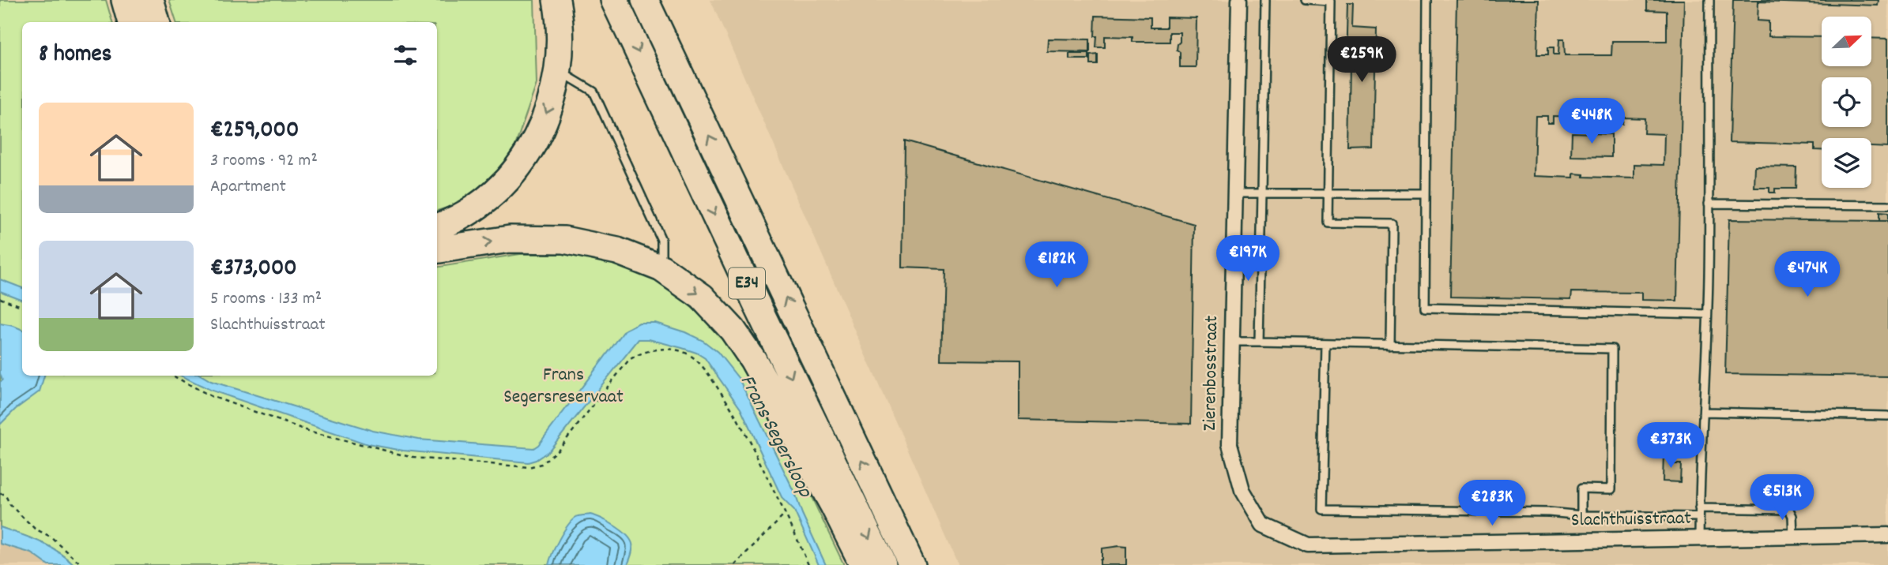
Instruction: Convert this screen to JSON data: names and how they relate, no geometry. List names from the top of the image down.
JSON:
{
  "streets": {
    "highway": ["E34"],
    "street": ["Zierenbosstraat", "Slachthuisstraat"]
  },
  "crossings": [
    ["Zierenbosstraat", "Slachthuisstraat"]
  ],
  "water": ["Frans Segersloop"],
  "parks": ["Frans Segersreservaat"],
  "north": "top right",
  "page": {
    "heading": "8 homes",
    "price": [
      "€259K",
      "€448K",
      "€197K",
      "€182K",
      "€474K",
      "€373K",
      "€513K",
      "€283K"
    ],
    "list": [
      {
        "name": "€259,000",
        "note": "3 rooms · 92 m² · Apartment"
      },
      {
        "name": "€373,000",
        "note": "5 rooms · 133 m² · Slachthuisstraat"
      }
    ]
  }
}
